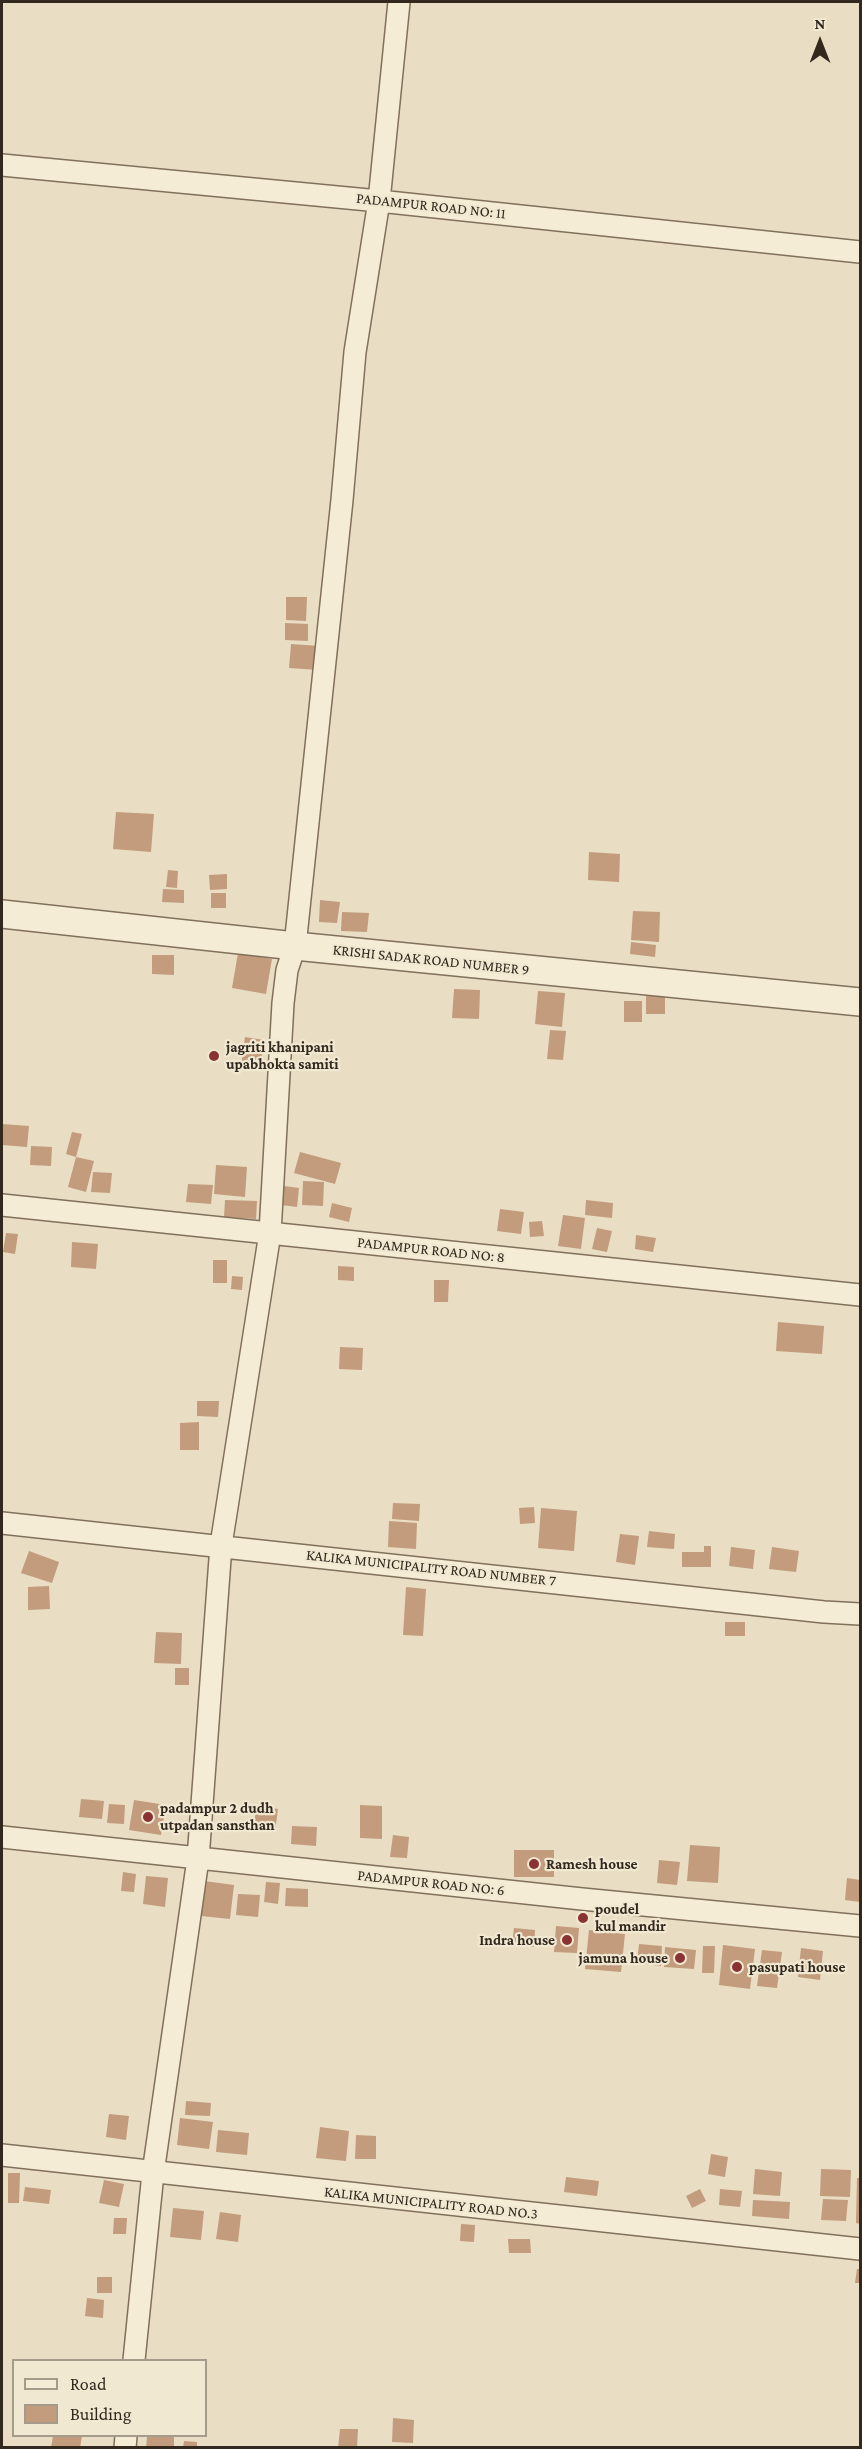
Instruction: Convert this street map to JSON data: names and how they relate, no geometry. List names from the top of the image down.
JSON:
{
  "streets": {
    "street": [
      "PADAMPUR ROAD NO: 11",
      "KRISHI SADAK ROAD NUMBER 9",
      "PADAMPUR ROAD NO: 8",
      "KALIKA MUNICIPALITY ROAD NUMBER 7",
      "PADAMPUR ROAD NO: 6",
      "KALIKA MUNICIPALITY ROAD NO.3"
    ]
  },
  "places": [
    "jagriti khanipani upabhokta samiti",
    "padampur 2 dudh utpadan sansthan",
    "Ramesh house",
    "poudel kul mandir",
    "Indra house",
    "jamuna house",
    "pasupati house"
  ],
  "legend": ["Road", "Building"],
  "north": "top"
}
